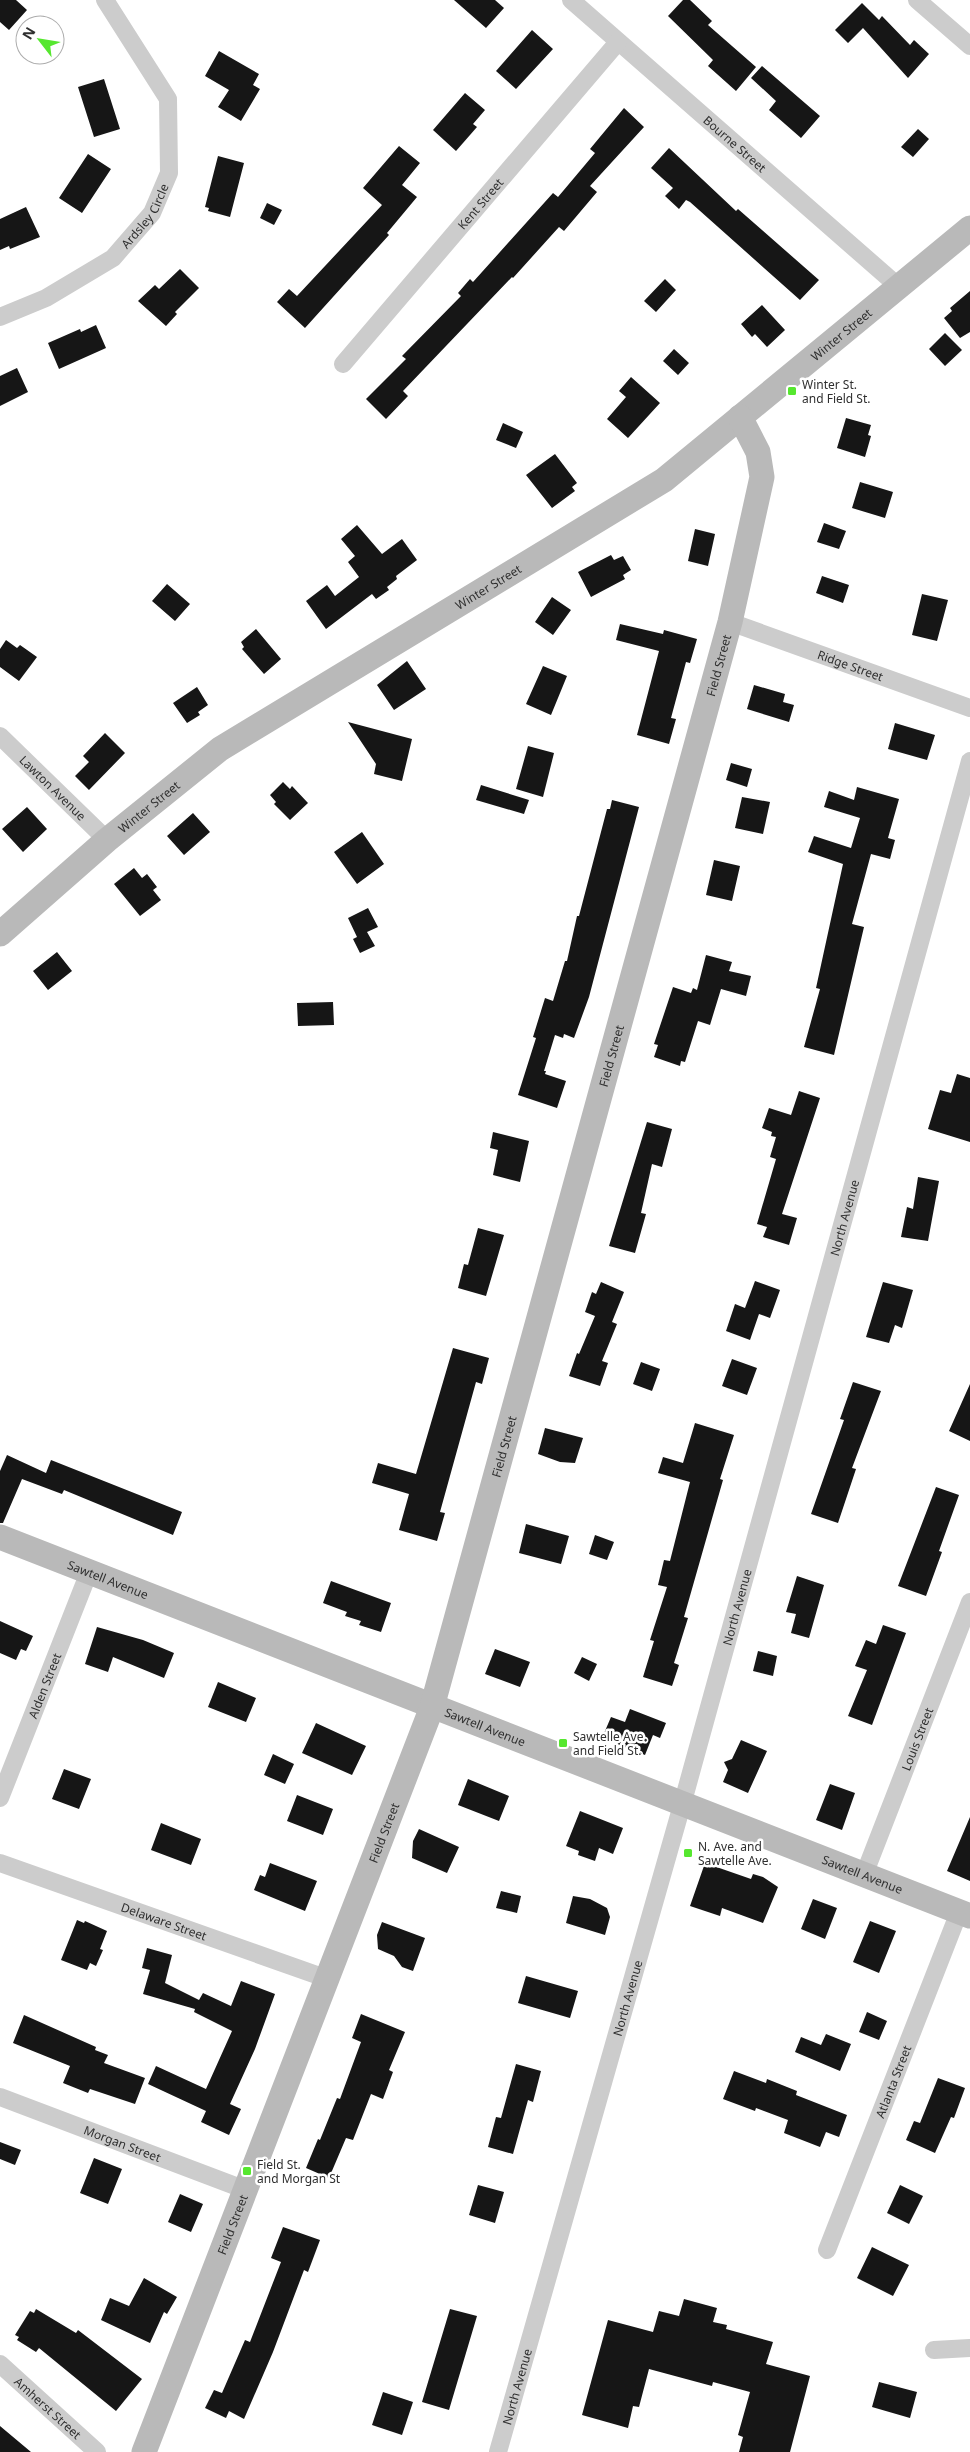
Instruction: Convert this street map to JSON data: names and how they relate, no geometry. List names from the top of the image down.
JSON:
{
  "streets": {
    "street": [
      "Bourne Street",
      "Kent Street",
      "Ardsley Circle",
      "Winter Street",
      "Ridge Street",
      "Field Street",
      "Lawton Avenue",
      "North Avenue",
      "Sawtell Avenue",
      "Alden Street",
      "Louis Street",
      "Delaware Street",
      "Atlanta Street",
      "Morgan Street",
      "Amherst Street"
    ]
  },
  "crossings": [
    ["Bourne Street", "Kent Street"],
    ["Bourne Street", "Winter Street"],
    ["Winter Street", "Field Street"],
    ["Winter Street", "Lawton Avenue"],
    ["Ridge Street", "Field Street"],
    ["Field Street", "Sawtell Avenue"],
    ["Field Street", "Delaware Street"],
    ["Field Street", "Morgan Street"],
    ["North Avenue", "Sawtell Avenue"],
    ["Sawtell Avenue", "Alden Street"],
    ["Sawtell Avenue", "Louis Street"],
    ["Sawtell Avenue", "Atlanta Street"]
  ],
  "places": {
    "transit": [
      "Winter St. and Field St.",
      "Sawtelle Ave. and Field St.",
      "N. Ave. and Sawtelle Ave.",
      "Field St. and Morgan St"
    ]
  },
  "north": "top left"
}
